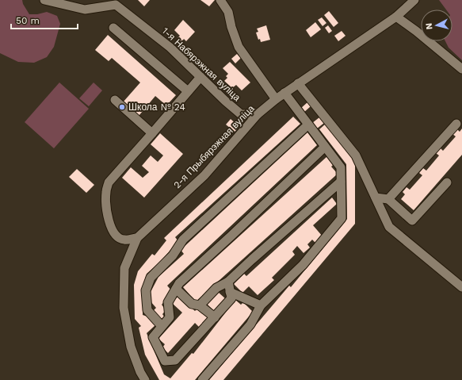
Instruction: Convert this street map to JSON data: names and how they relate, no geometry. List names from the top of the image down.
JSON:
{
  "streets": {
    "street": ["1-я Набярэжная вуліца", "2-я Прыбярэжная вуліца"]
  },
  "crossings": [
    ["1-я Набярэжная вуліца", "2-я Прыбярэжная вуліца"]
  ],
  "places": ["Школа № 24"],
  "scale_bar": "50 m",
  "north": "left"
}
